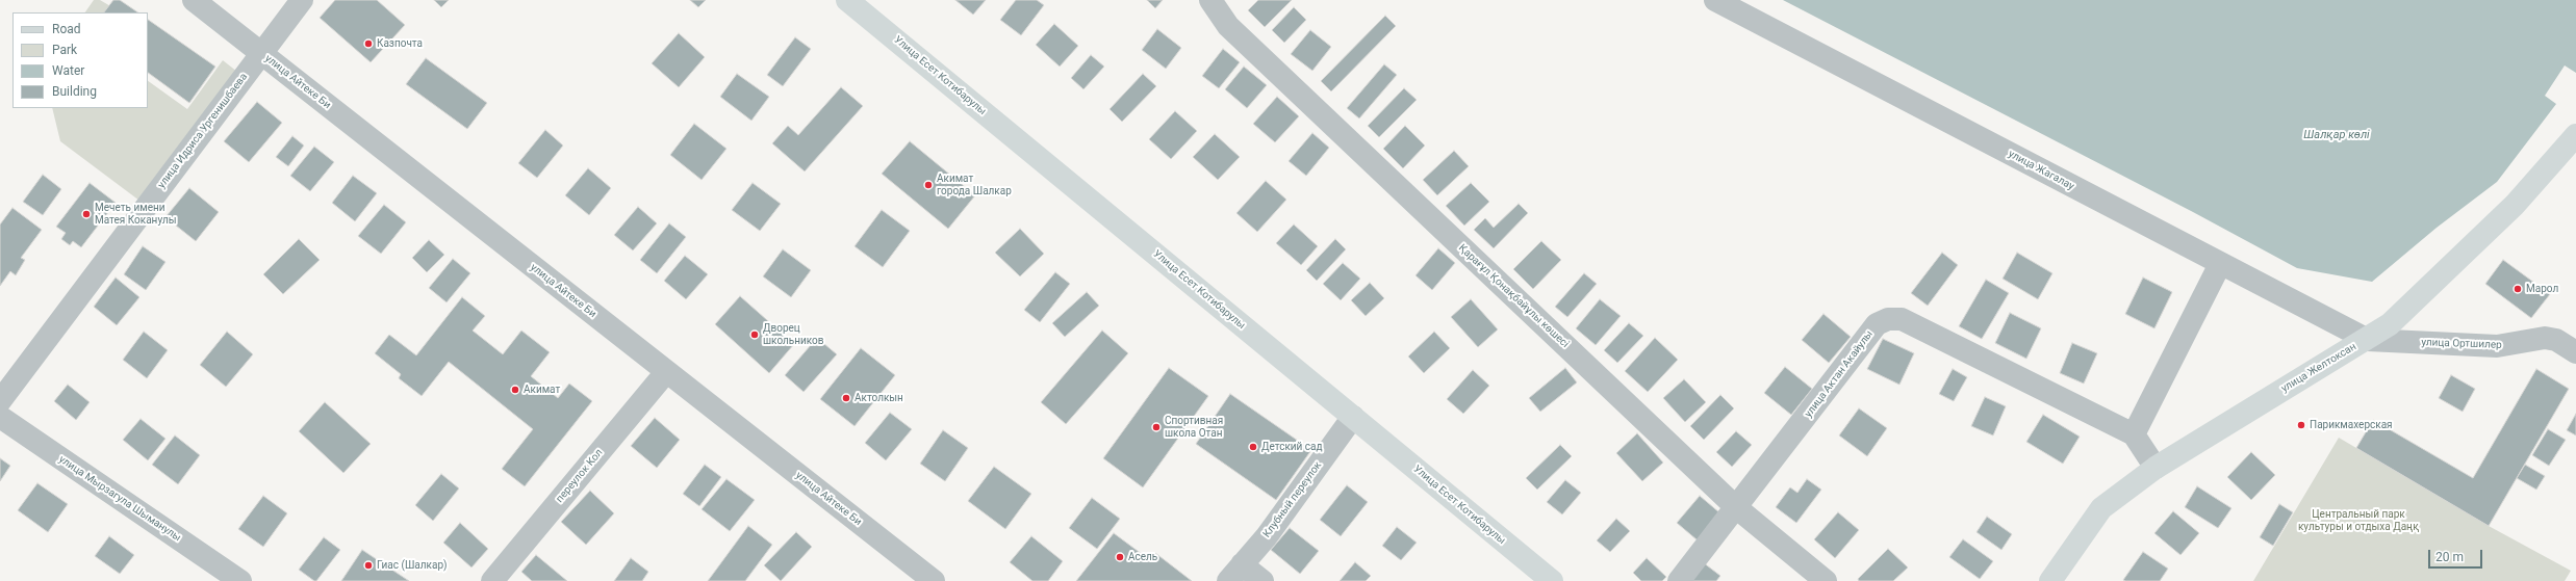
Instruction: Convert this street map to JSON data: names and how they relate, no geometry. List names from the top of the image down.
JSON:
{
  "streets": {
    "main road": ["Улица Есет Котибарулы", "улица Желтоксан"],
    "street": [
      "улица Айтеке Би",
      "улица Идриса Ургенишбаева",
      "улица Жагалау",
      "Қарағұл Қонақбайұлы көшесі",
      "улица Ортшилер",
      "улица Актан Акайулы",
      "переулок Кол",
      "улица Мырзагула Шыманулы",
      "Клубный переулок"
    ]
  },
  "crossings": [
    ["Улица Есет Котибарулы", "Клубный переулок"],
    ["улица Айтеке Би", "улица Идриса Ургенишбаева"],
    ["улица Айтеке Би", "переулок Кол"],
    ["улица Жагалау", "улица Ортшилер"],
    ["улица Жагалау", "улица Желтоксан"],
    ["Қарағұл Қонақбайұлы көшесі", "улица Актан Акайулы"],
    ["улица Ортшилер", "улица Желтоксан"]
  ],
  "water": ["Шалқар көлі"],
  "parks": ["Центральный парк культуры и отдыха Даңқ"],
  "places": [
    "Казпочта",
    "Акимат города Шалкар",
    "Мечеть имени Матея Коканулы",
    "Марол",
    "Дворец школьников",
    "Акимат",
    "Актолкын",
    "Парикмахерская",
    "Спортивная школа Отан",
    "Детский сад",
    "Асель",
    "Гиас (Шалкар)"
  ],
  "legend": [
    "Road",
    "Park",
    "Water",
    "Building"
  ],
  "scale_bar": "20 m"
}
